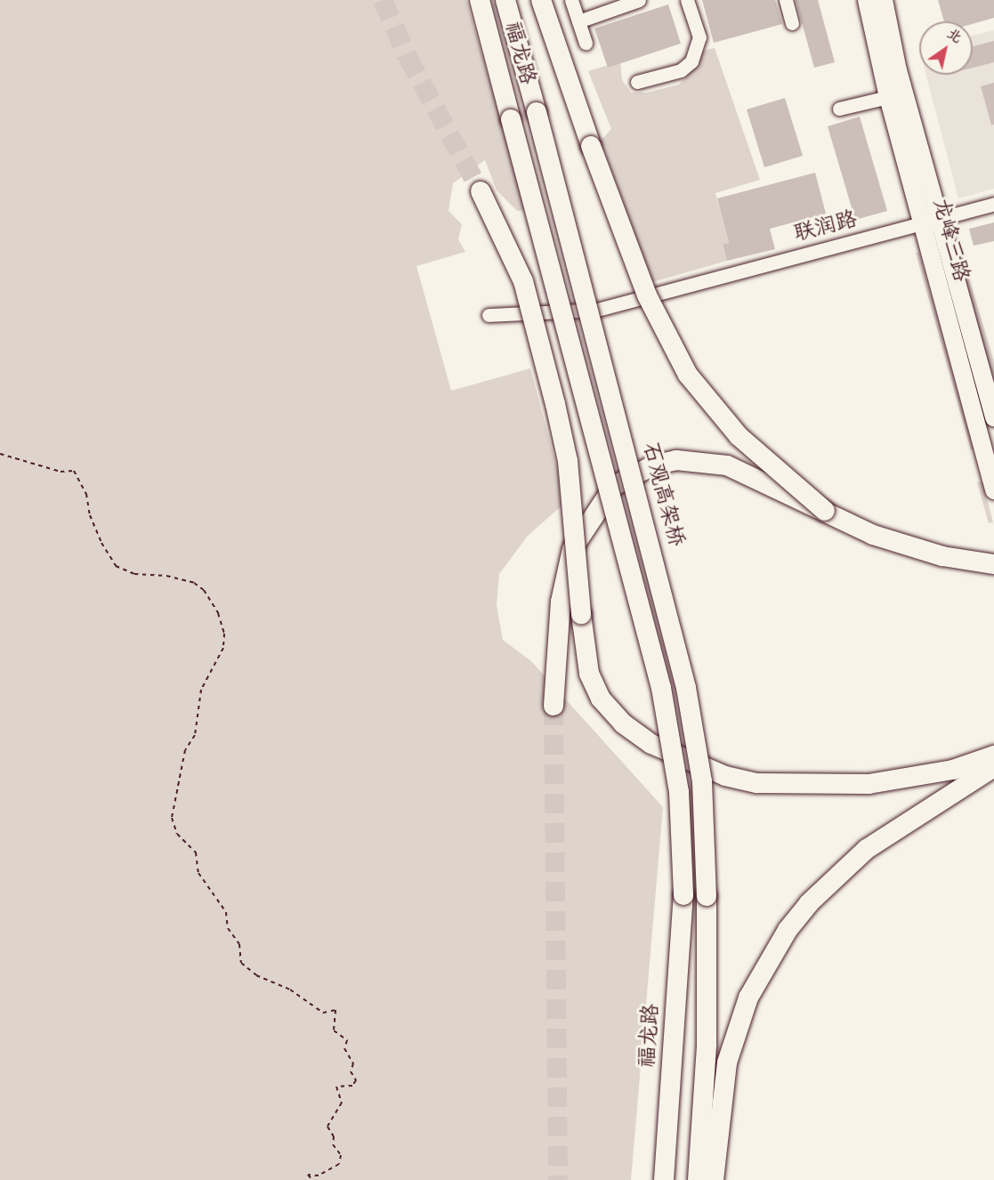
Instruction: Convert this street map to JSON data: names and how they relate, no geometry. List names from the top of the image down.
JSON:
{
  "streets": {
    "highway": ["福龙路", "石观高架桥"],
    "main road": ["龙峰三路"],
    "street": ["联润路"]
  },
  "crossings": [
    ["福龙路", "石观高架桥"],
    ["联润路", "龙峰三路"]
  ],
  "north": "top right"
}
